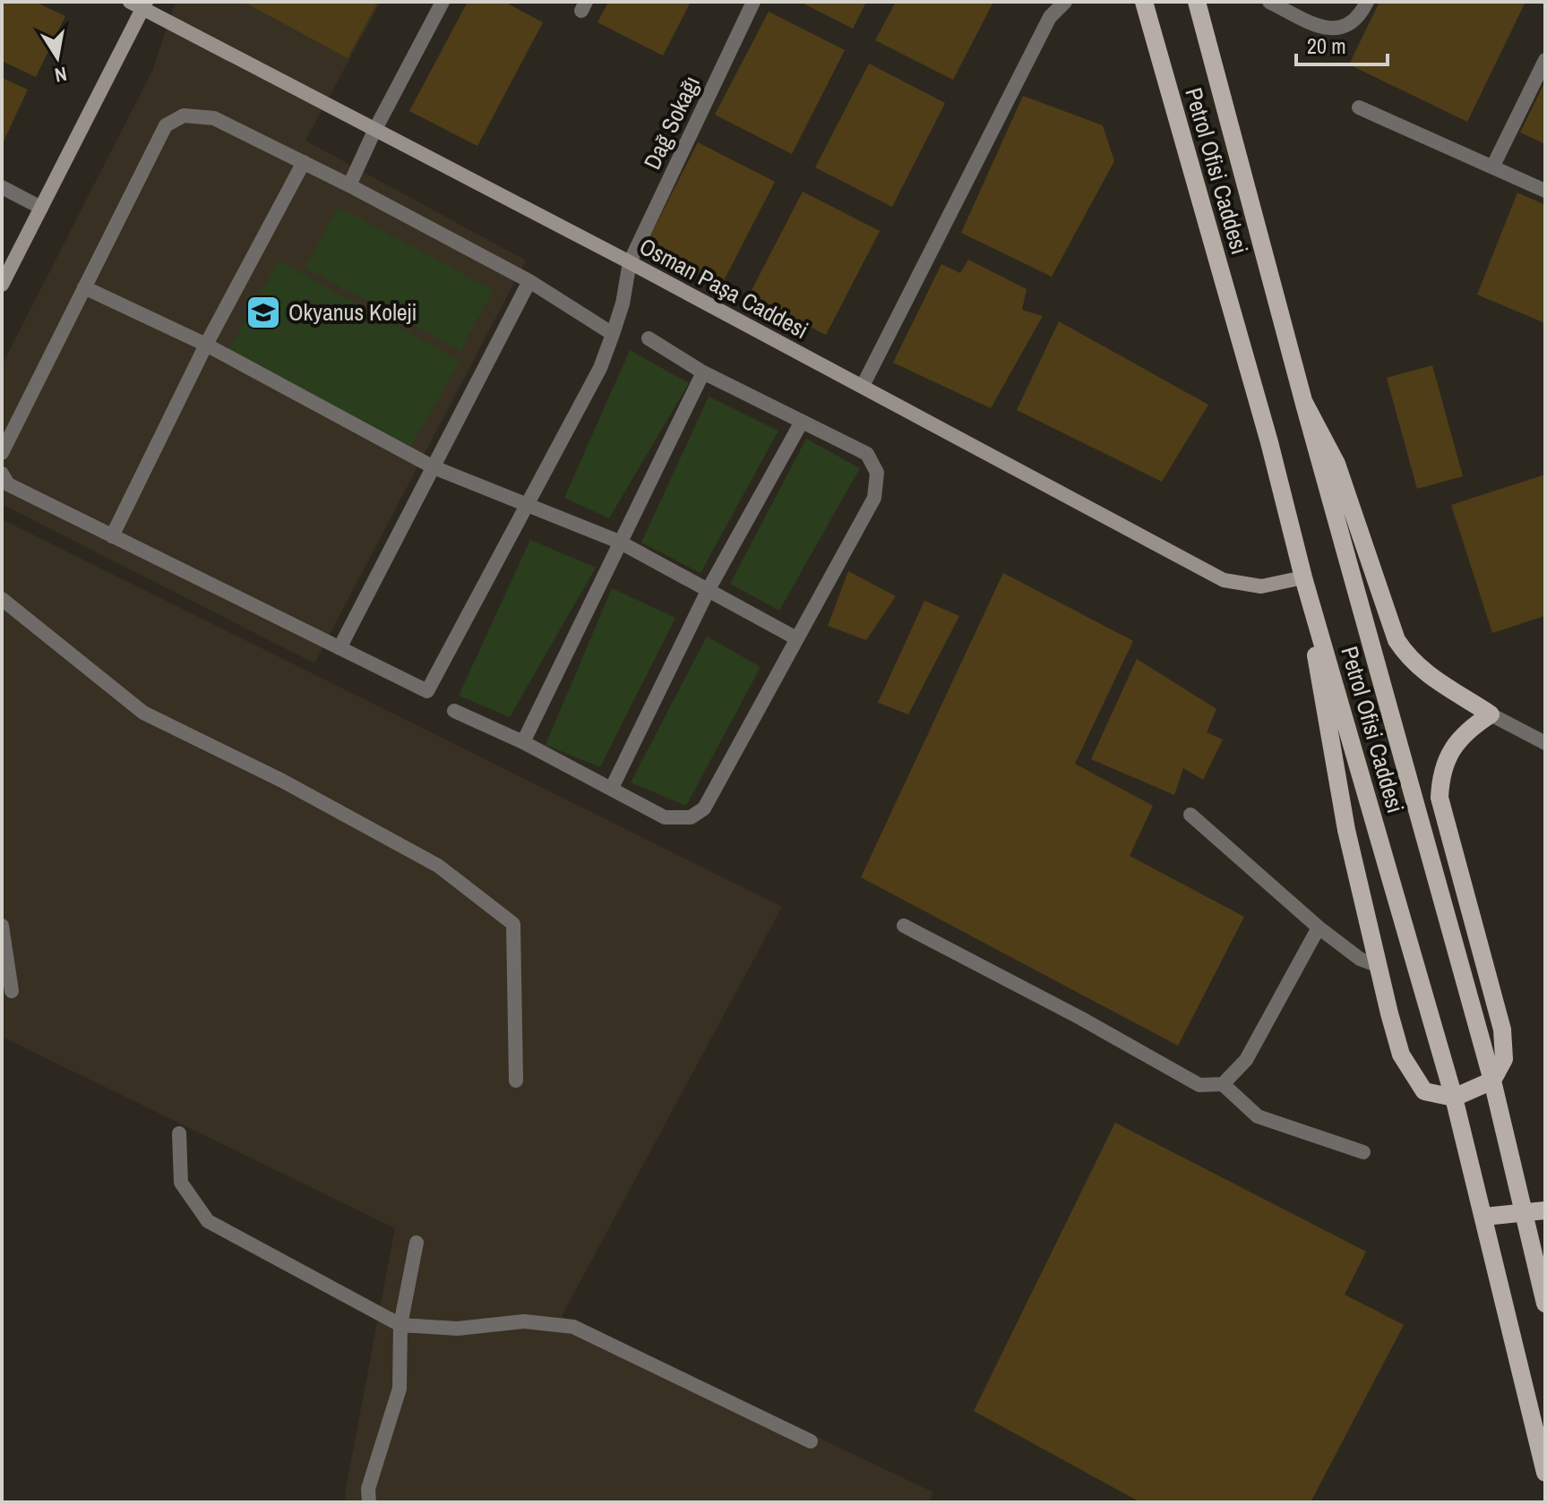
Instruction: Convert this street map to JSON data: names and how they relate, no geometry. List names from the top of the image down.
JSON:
{
  "streets": {
    "main road": ["Petrol Ofisi Caddesi", "Osman Paşa Caddesi"],
    "street": ["Dağ Sokağı"]
  },
  "crossings": [
    ["Dağ Sokağı", "Osman Paşa Caddesi"],
    ["Petrol Ofisi Caddesi", "Osman Paşa Caddesi"]
  ],
  "places": {
    "school or university": ["Okyanus Koleji"]
  },
  "scale_bar": "20 m",
  "north": "bottom"
}
